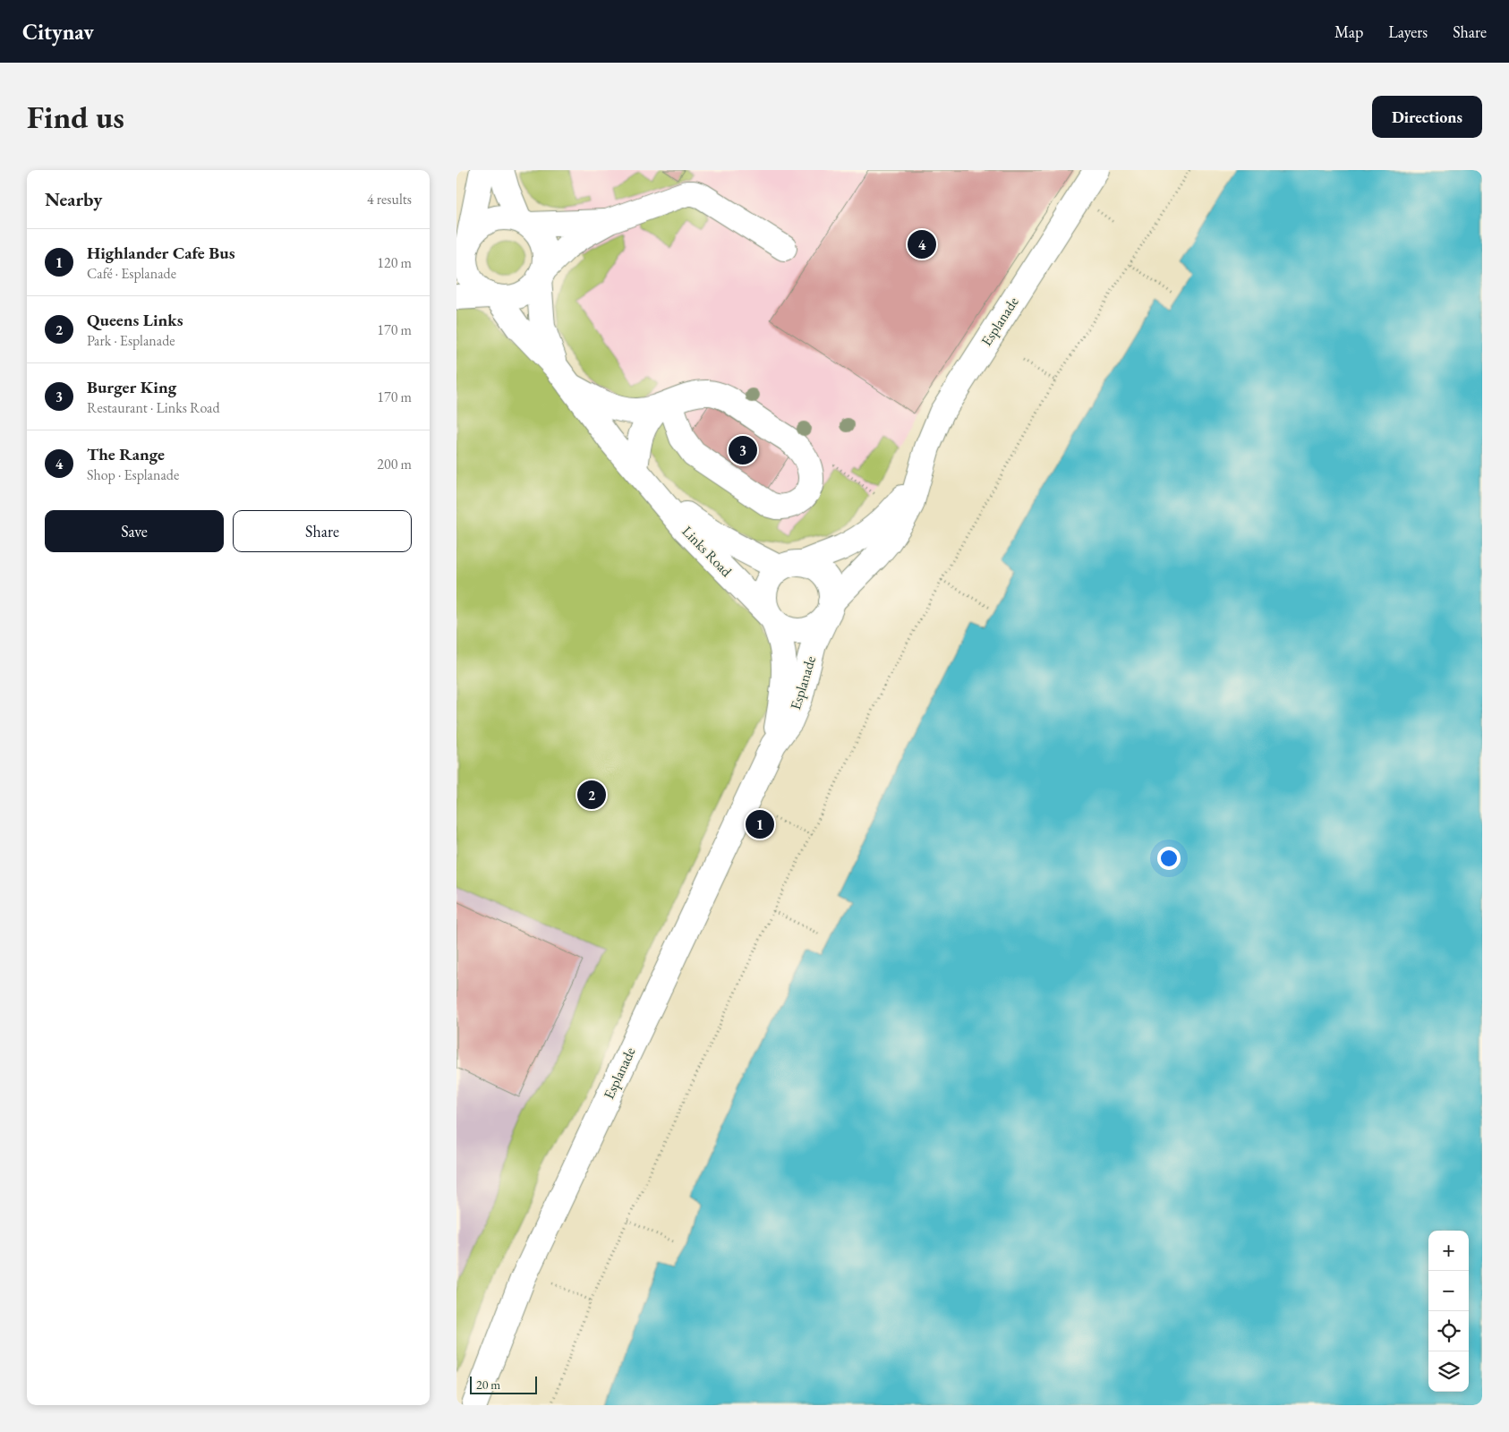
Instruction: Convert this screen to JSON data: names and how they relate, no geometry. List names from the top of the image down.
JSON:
{
  "streets": {
    "street": ["Esplanade", "Links Road"]
  },
  "crossings": [
    ["Esplanade", "Links Road"]
  ],
  "scale_bar": "20 m",
  "page": {
    "header": "Citynav",
    "nav": ["Map", "Layers", "Share"],
    "buttons": [
      "Directions",
      ["Save", "Share"]
    ],
    "title": "Find us",
    "heading": ["Nearby", "4 results"],
    "list": [
      {
        "mark": "1",
        "name": "Highlander Cafe Bus",
        "note": "Café · Esplanade",
        "value": "120 m"
      },
      {
        "mark": "2",
        "name": "Queens Links",
        "note": "Park · Esplanade",
        "value": "170 m"
      },
      {
        "mark": "3",
        "name": "Burger King",
        "note": "Restaurant · Links Road",
        "value": "170 m"
      },
      {
        "mark": "4",
        "name": "The Range",
        "note": "Shop · Esplanade",
        "value": "200 m"
      }
    ],
    "pins": [
      "4",
      "3",
      "2",
      "1"
    ],
    "map_buttons": ["+", "−"],
    "scale": "20 m"
  }
}
